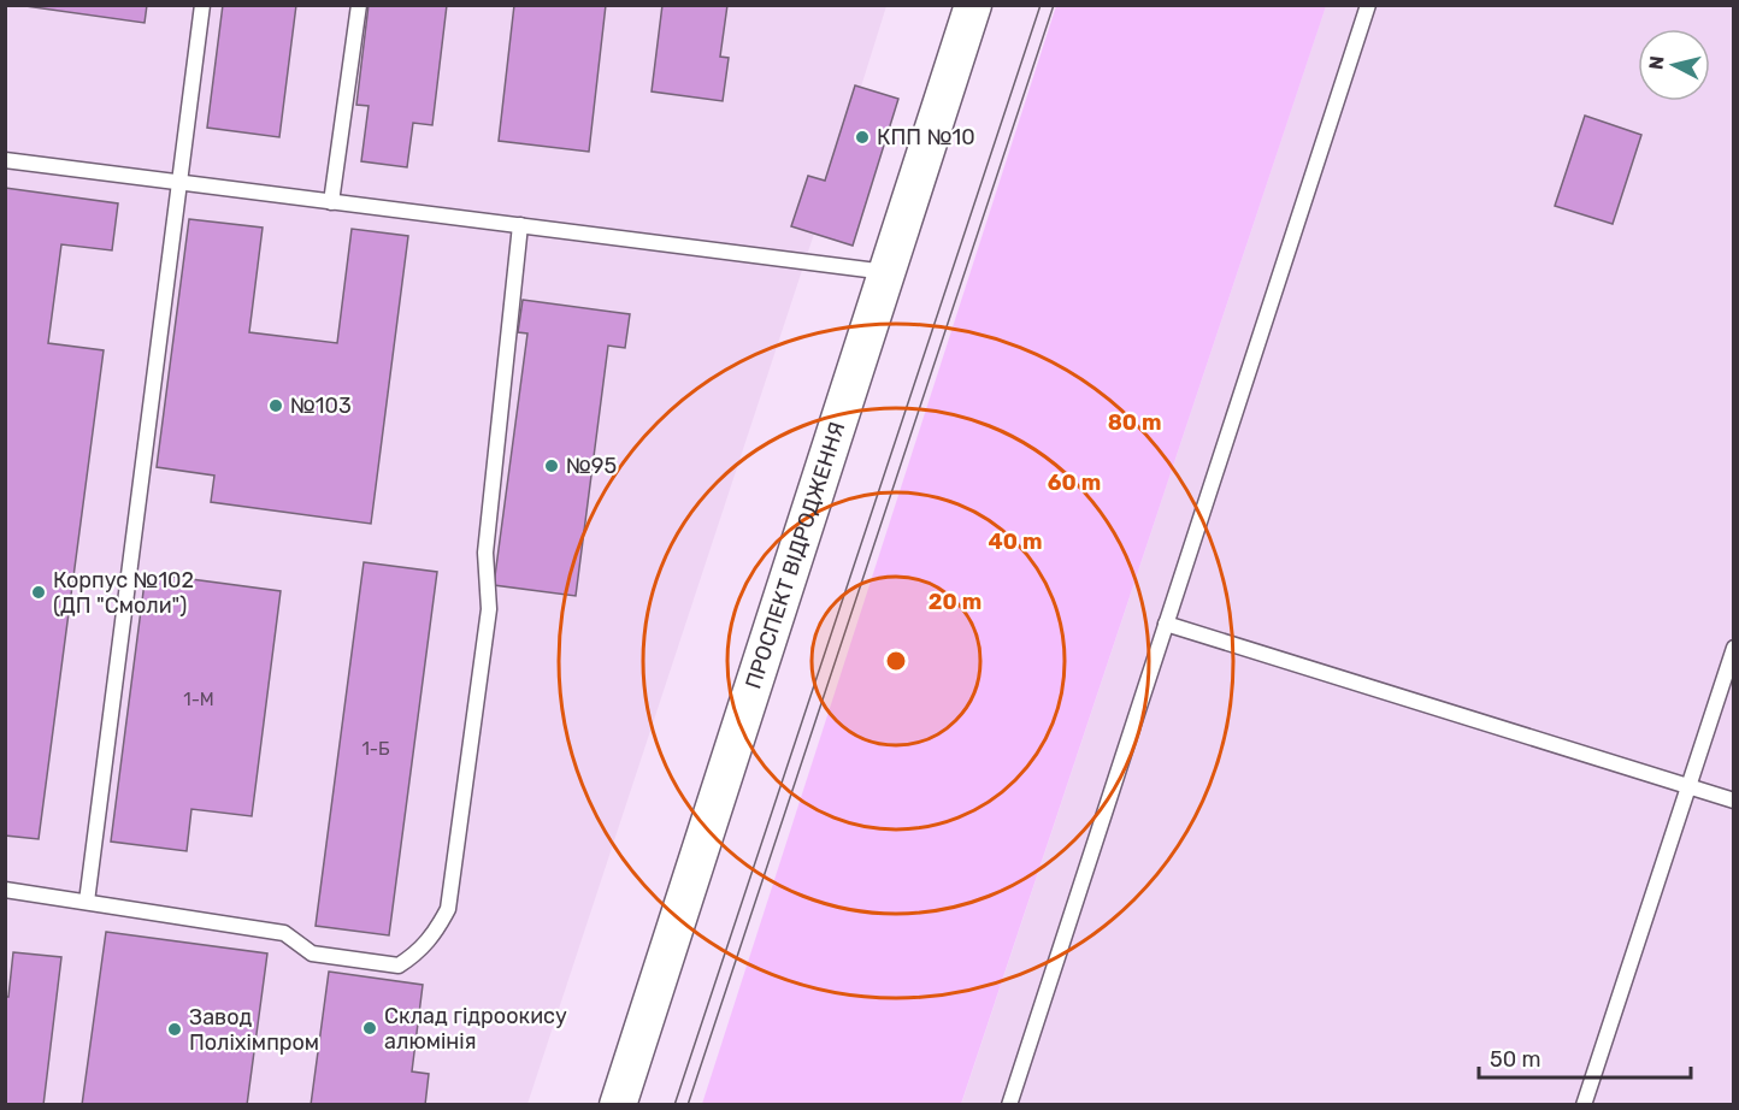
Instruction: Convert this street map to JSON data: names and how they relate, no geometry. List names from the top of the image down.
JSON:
{
  "streets": {
    "street": ["ПРОСПЕКТ ВІДРОДЖЕННЯ"]
  },
  "places": [
    "КПП №10",
    "№103",
    "№95",
    "Корпус №102 (ДП \"Смоли\")",
    "Склад гідроокису алюмінія",
    "Завод Поліхімпром"
  ],
  "house_numbers": ["1-М", "1-Б"],
  "scale_bar": "50 m",
  "north": "left",
  "rings": [
    "80 m",
    "60 m",
    "40 m",
    "20 m"
  ]
}
